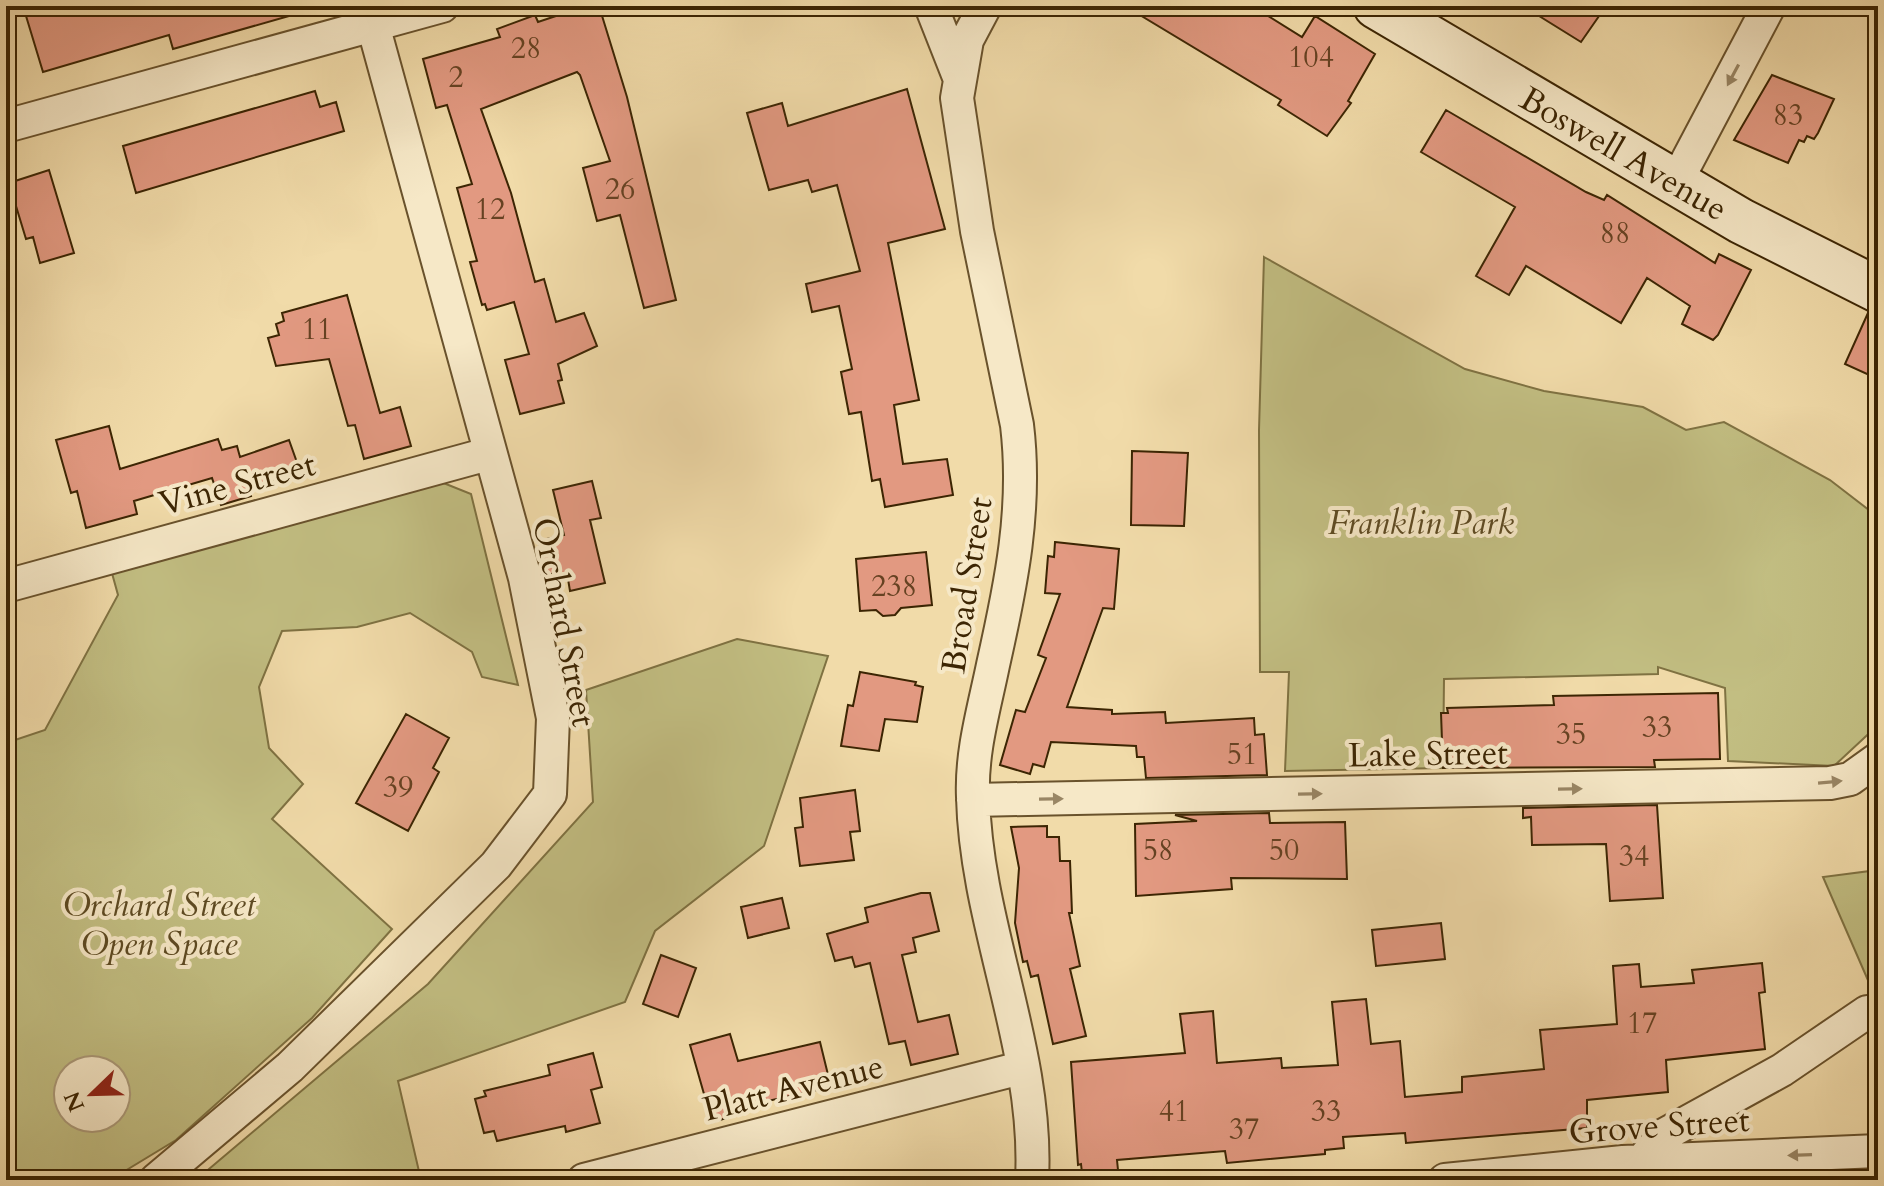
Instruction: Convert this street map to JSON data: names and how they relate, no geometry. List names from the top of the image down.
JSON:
{
  "streets": {
    "street": [
      "Boswell Avenue",
      "Vine Street",
      "Broad Street",
      "Orchard Street",
      "Lake Street",
      "Platt Avenue",
      "Grove Street"
    ]
  },
  "crossings": [
    ["Vine Street", "Orchard Street"],
    ["Broad Street", "Lake Street"],
    ["Broad Street", "Platt Avenue"]
  ],
  "one_way": ["Lake Street", "Grove Street"],
  "parks": ["Franklin Park", "Orchard Street Open Space"],
  "house_numbers": [
    "28",
    "104",
    "2",
    "83",
    "26",
    "12",
    "88",
    "11",
    "238",
    "33",
    "35",
    "51",
    "39",
    "58",
    "50",
    "34",
    "17",
    "41",
    "33",
    "37"
  ],
  "north": "bottom left"
}
